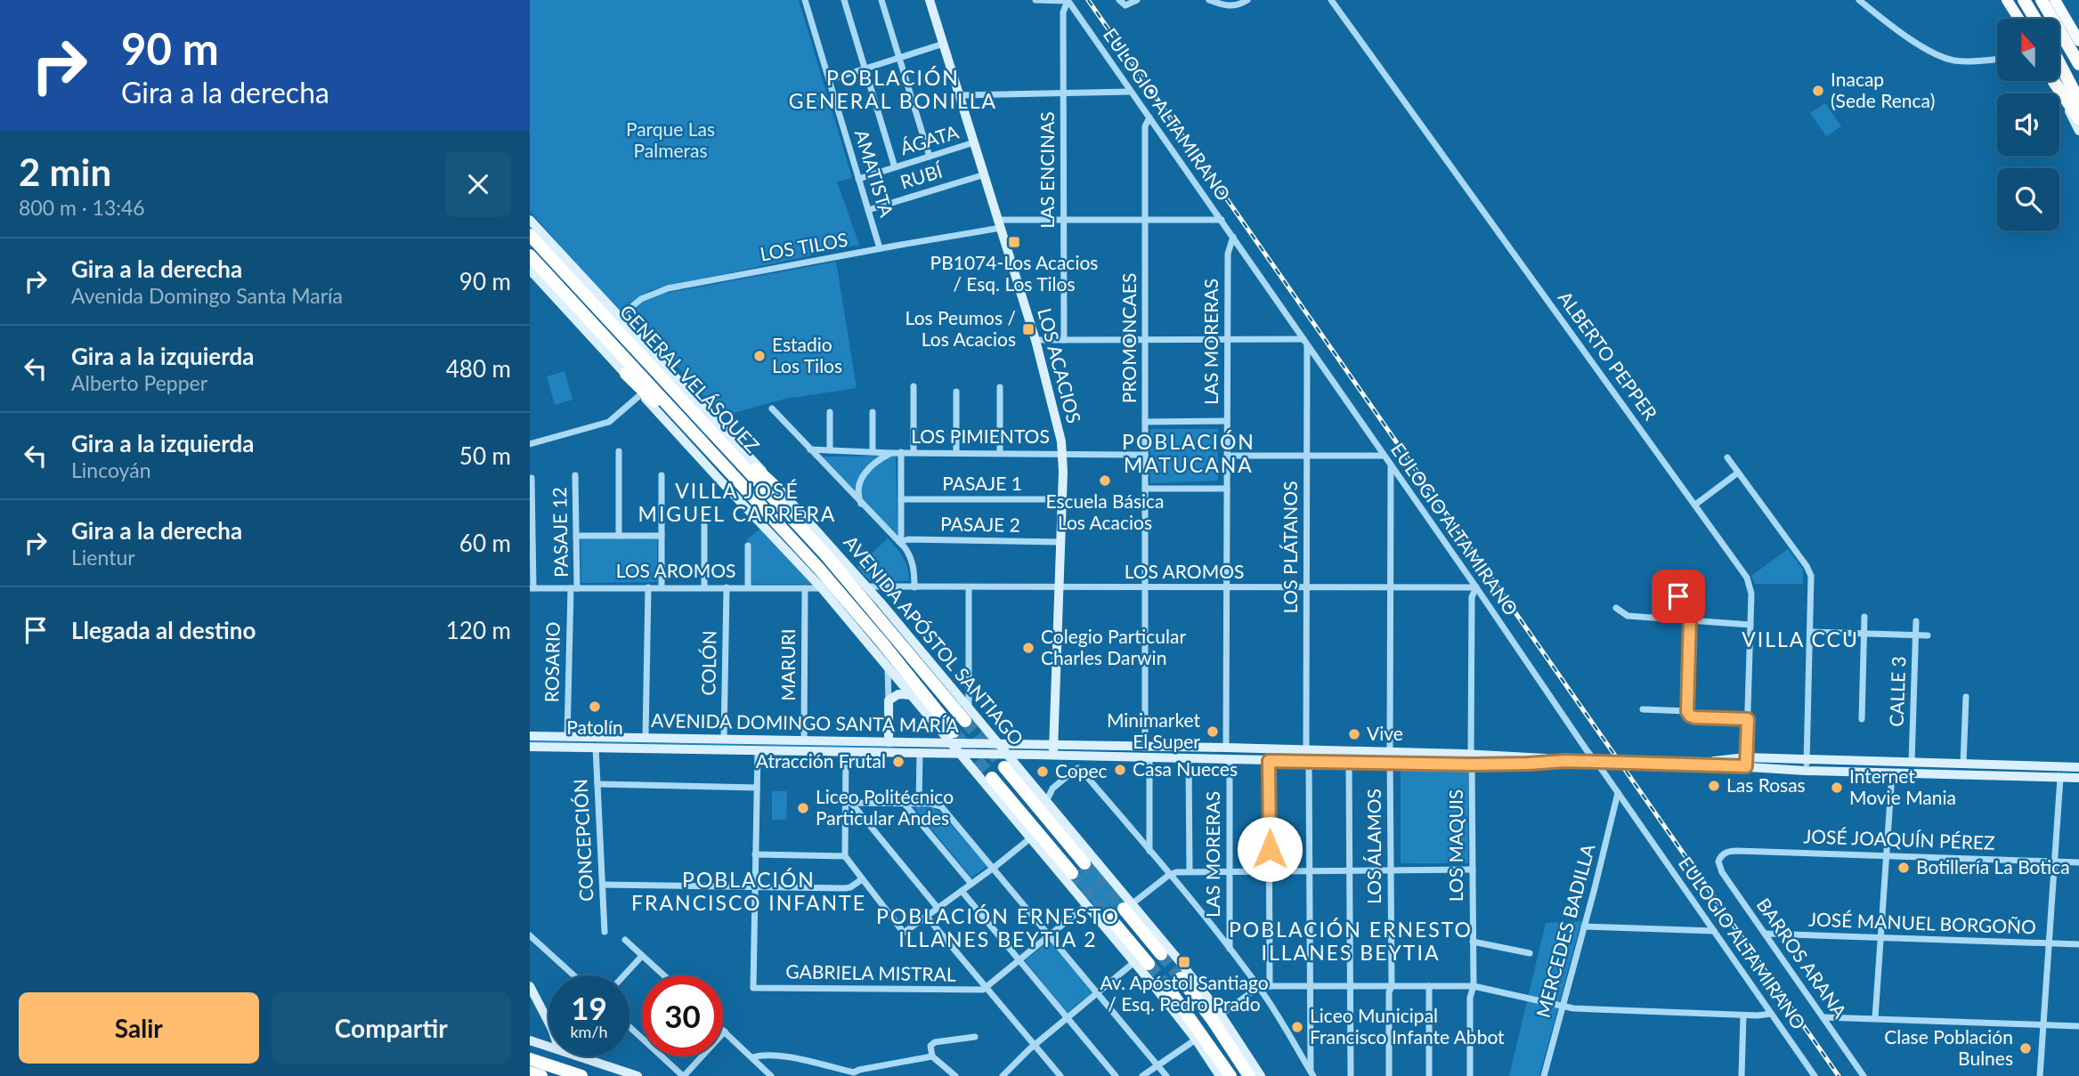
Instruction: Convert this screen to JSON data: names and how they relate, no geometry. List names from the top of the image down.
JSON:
{
  "streets": {
    "highway": ["GENERAL VELÁSQUEZ"],
    "main road": ["LOS ACACIOS", "AVENIDA APÓSTOL SANTIAGO", "AVENIDA DOMINGO SANTA MARÍA"],
    "street": [
      "EULOGIO ALTAMIRANO",
      "ÁGATA",
      "LAS ENCINAS",
      "AMATISTA",
      "RUBÍ",
      "LOS TILOS",
      "PROMONCAES",
      "LAS MORERAS",
      "ALBERTO PEPPER",
      "LOS PIMIENTOS",
      "PASAJE 1",
      "PASAJE 2",
      "PASAJE 12",
      "LOS PLÁTANOS",
      "LOS AROMOS",
      "ROSARIO",
      "COLÓN",
      "MARURI",
      "CALLE 3",
      "CONCEPCIÓN",
      "JOSÉ JOAQUÍN PÉREZ",
      "LOS MAQUIS",
      "LOS ÁLAMOS",
      "JOSÉ MANUEL BORGOÑO",
      "MERCEDES BADILLA",
      "BARROS ARANA",
      "GABRIELA MISTRAL"
    ]
  },
  "crossings": [
    ["EULOGIO ALTAMIRANO", "LAS ENCINAS"],
    ["EULOGIO ALTAMIRANO", "LOS TILOS"],
    ["EULOGIO ALTAMIRANO", "PROMONCAES"],
    ["EULOGIO ALTAMIRANO", "LAS MORERAS"],
    ["EULOGIO ALTAMIRANO", "LOS PLÁTANOS"],
    ["EULOGIO ALTAMIRANO", "LOS AROMOS"],
    ["EULOGIO ALTAMIRANO", "AVENIDA DOMINGO SANTA MARÍA"],
    ["EULOGIO ALTAMIRANO", "LOS MAQUIS"],
    ["EULOGIO ALTAMIRANO", "LOS ÁLAMOS"],
    ["EULOGIO ALTAMIRANO", "MERCEDES BADILLA"],
    ["ÁGATA", "AMATISTA"],
    ["ÁGATA", "LOS ACACIOS"],
    ["LAS ENCINAS", "LOS TILOS"],
    ["AMATISTA", "RUBÍ"],
    ["AMATISTA", "LOS TILOS"],
    ["RUBÍ", "LOS ACACIOS"],
    ["LOS TILOS", "PROMONCAES"],
    ["LOS TILOS", "LOS ACACIOS"],
    ["LOS TILOS", "AVENIDA APÓSTOL SANTIAGO"],
    ["PROMONCAES", "LOS PIMIENTOS"],
    ["PROMONCAES", "LOS AROMOS"],
    ["PROMONCAES", "AVENIDA DOMINGO SANTA MARÍA"],
    ["LAS MORERAS", "LOS AROMOS"],
    ["LAS MORERAS", "AVENIDA DOMINGO SANTA MARÍA"],
    ["ALBERTO PEPPER", "AVENIDA DOMINGO SANTA MARÍA"],
    ["LOS ACACIOS", "LOS PIMIENTOS"],
    ["LOS ACACIOS", "PASAJE 1"],
    ["LOS ACACIOS", "PASAJE 2"],
    ["LOS ACACIOS", "LOS AROMOS"],
    ["LOS ACACIOS", "AVENIDA DOMINGO SANTA MARÍA"],
    ["GENERAL VELÁSQUEZ", "AVENIDA APÓSTOL SANTIAGO"],
    ["GENERAL VELÁSQUEZ", "AVENIDA DOMINGO SANTA MARÍA"],
    ["PASAJE 12", "LOS AROMOS"],
    ["PASAJE 12", "ROSARIO"],
    ["LOS PLÁTANOS", "LOS AROMOS"],
    ["LOS PLÁTANOS", "AVENIDA DOMINGO SANTA MARÍA"],
    ["LOS AROMOS", "AVENIDA APÓSTOL SANTIAGO"],
    ["LOS AROMOS", "ROSARIO"],
    ["LOS AROMOS", "COLÓN"],
    ["LOS AROMOS", "MARURI"],
    ["LOS AROMOS", "LOS MAQUIS"],
    ["LOS AROMOS", "LOS ÁLAMOS"],
    ["AVENIDA APÓSTOL SANTIAGO", "AVENIDA DOMINGO SANTA MARÍA"],
    ["ROSARIO", "AVENIDA DOMINGO SANTA MARÍA"],
    ["COLÓN", "AVENIDA DOMINGO SANTA MARÍA"],
    ["MARURI", "AVENIDA DOMINGO SANTA MARÍA"],
    ["CALLE 3", "AVENIDA DOMINGO SANTA MARÍA"],
    ["AVENIDA DOMINGO SANTA MARÍA", "CONCEPCIÓN"],
    ["AVENIDA DOMINGO SANTA MARÍA", "LOS MAQUIS"],
    ["AVENIDA DOMINGO SANTA MARÍA", "LOS ÁLAMOS"],
    ["JOSÉ JOAQUÍN PÉREZ", "BARROS ARANA"],
    ["JOSÉ MANUEL BORGOÑO", "BARROS ARANA"]
  ],
  "districts": [
    "POBLACIÓN GENERAL BONILLA",
    "POBLACIÓN MATUCANA",
    "VILLA JOSÉ MIGUEL CARRERA",
    "VILLA CCU",
    "POBLACIÓN FRANCISCO INFANTE",
    "POBLACIÓN ERNESTO ILLANES BEYTIA 2",
    "POBLACIÓN ERNESTO ILLANES BEYTIA"
  ],
  "parks": ["Parque Las Palmeras"],
  "places": {
    "other": [
      "Inacap (Sede Renca)",
      "Estadio Los Tilos",
      "Escuela Básica Los Acacios",
      "Colegio Particular Charles Darwin",
      "Patolín",
      "Minimarket El Super",
      "Vive",
      "Atracción Frutal",
      "Casa Nueces",
      "Copec",
      "Las Rosas",
      "Internet Movie Mania",
      "Liceo Politécnico Particular Andes",
      "Botillería La Botica",
      "Liceo Municipal Francisco Infante Abbot",
      "Clase Población Bulnes"
    ],
    "transit": ["PB1074-Los Acacios / Esq. Los Tilos", "Los Peumos / Los Acacios", "Av. Apóstol Santiago / Esq. Pedro Prado"]
  },
  "north": "top",
  "page": {
    "turn": ["90 m", "Gira a la derecha"],
    "heading": ["2 min", "800 m · 13:46"],
    "list": [
      {
        "name": "Gira a la derecha",
        "note": "Avenida Domingo Santa María",
        "value": "90 m"
      },
      {
        "name": "Gira a la izquierda",
        "note": "Alberto Pepper",
        "value": "480 m"
      },
      {
        "name": "Gira a la izquierda",
        "note": "Lincoyán",
        "value": "50 m"
      },
      {
        "name": "Gira a la derecha",
        "note": "Lientur",
        "value": "60 m"
      },
      {
        "name": "Llegada al destino",
        "value": "120 m"
      }
    ],
    "speed": "19 km/h",
    "limit": "30",
    "buttons": ["Salir", "Compartir"]
  }
}
